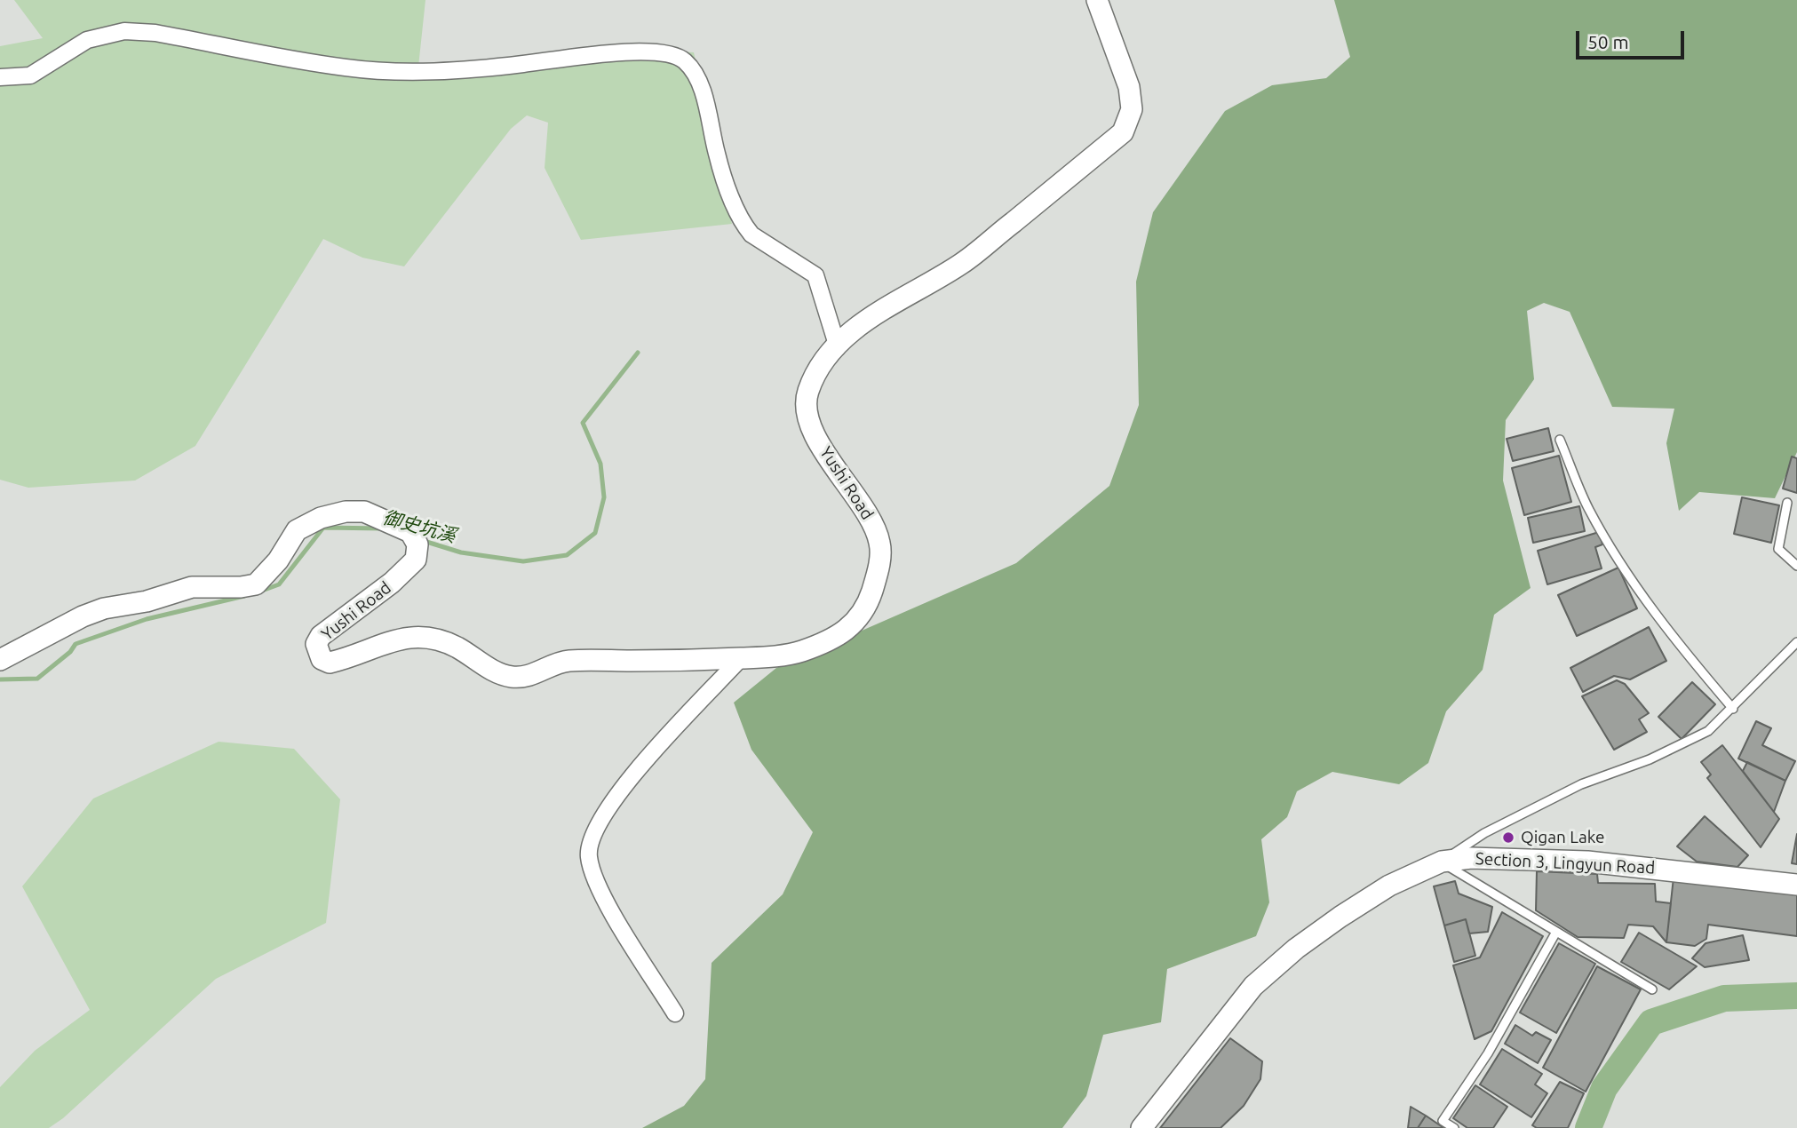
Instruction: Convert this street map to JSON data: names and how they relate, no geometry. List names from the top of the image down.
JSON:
{
  "streets": {
    "street": ["Yushi Road", "Section 3, Lingyun Road"]
  },
  "water": ["御史坑溪"],
  "places": ["Qigan Lake"],
  "scale_bar": "50 m"
}
